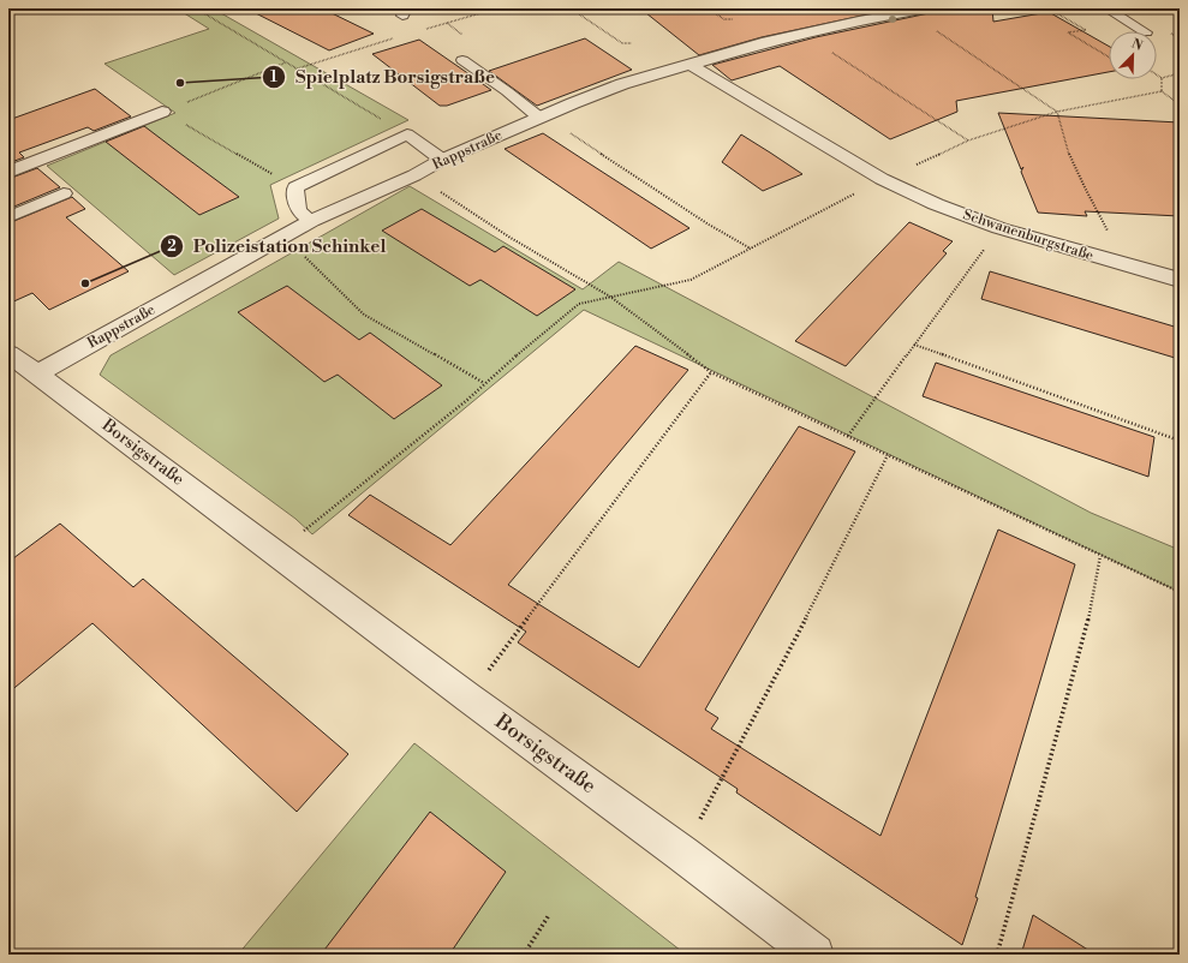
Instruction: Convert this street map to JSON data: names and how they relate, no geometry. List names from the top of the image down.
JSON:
{
  "streets": {
    "street": ["Rappstraße", "Schwanenburgstraße", "Borsigstraße"]
  },
  "crossings": [
    ["Rappstraße", "Schwanenburgstraße"],
    ["Rappstraße", "Borsigstraße"]
  ],
  "places": ["Spielplatz Borsigstraße", "Polizeistation Schinkel"],
  "north": "top right"
}
